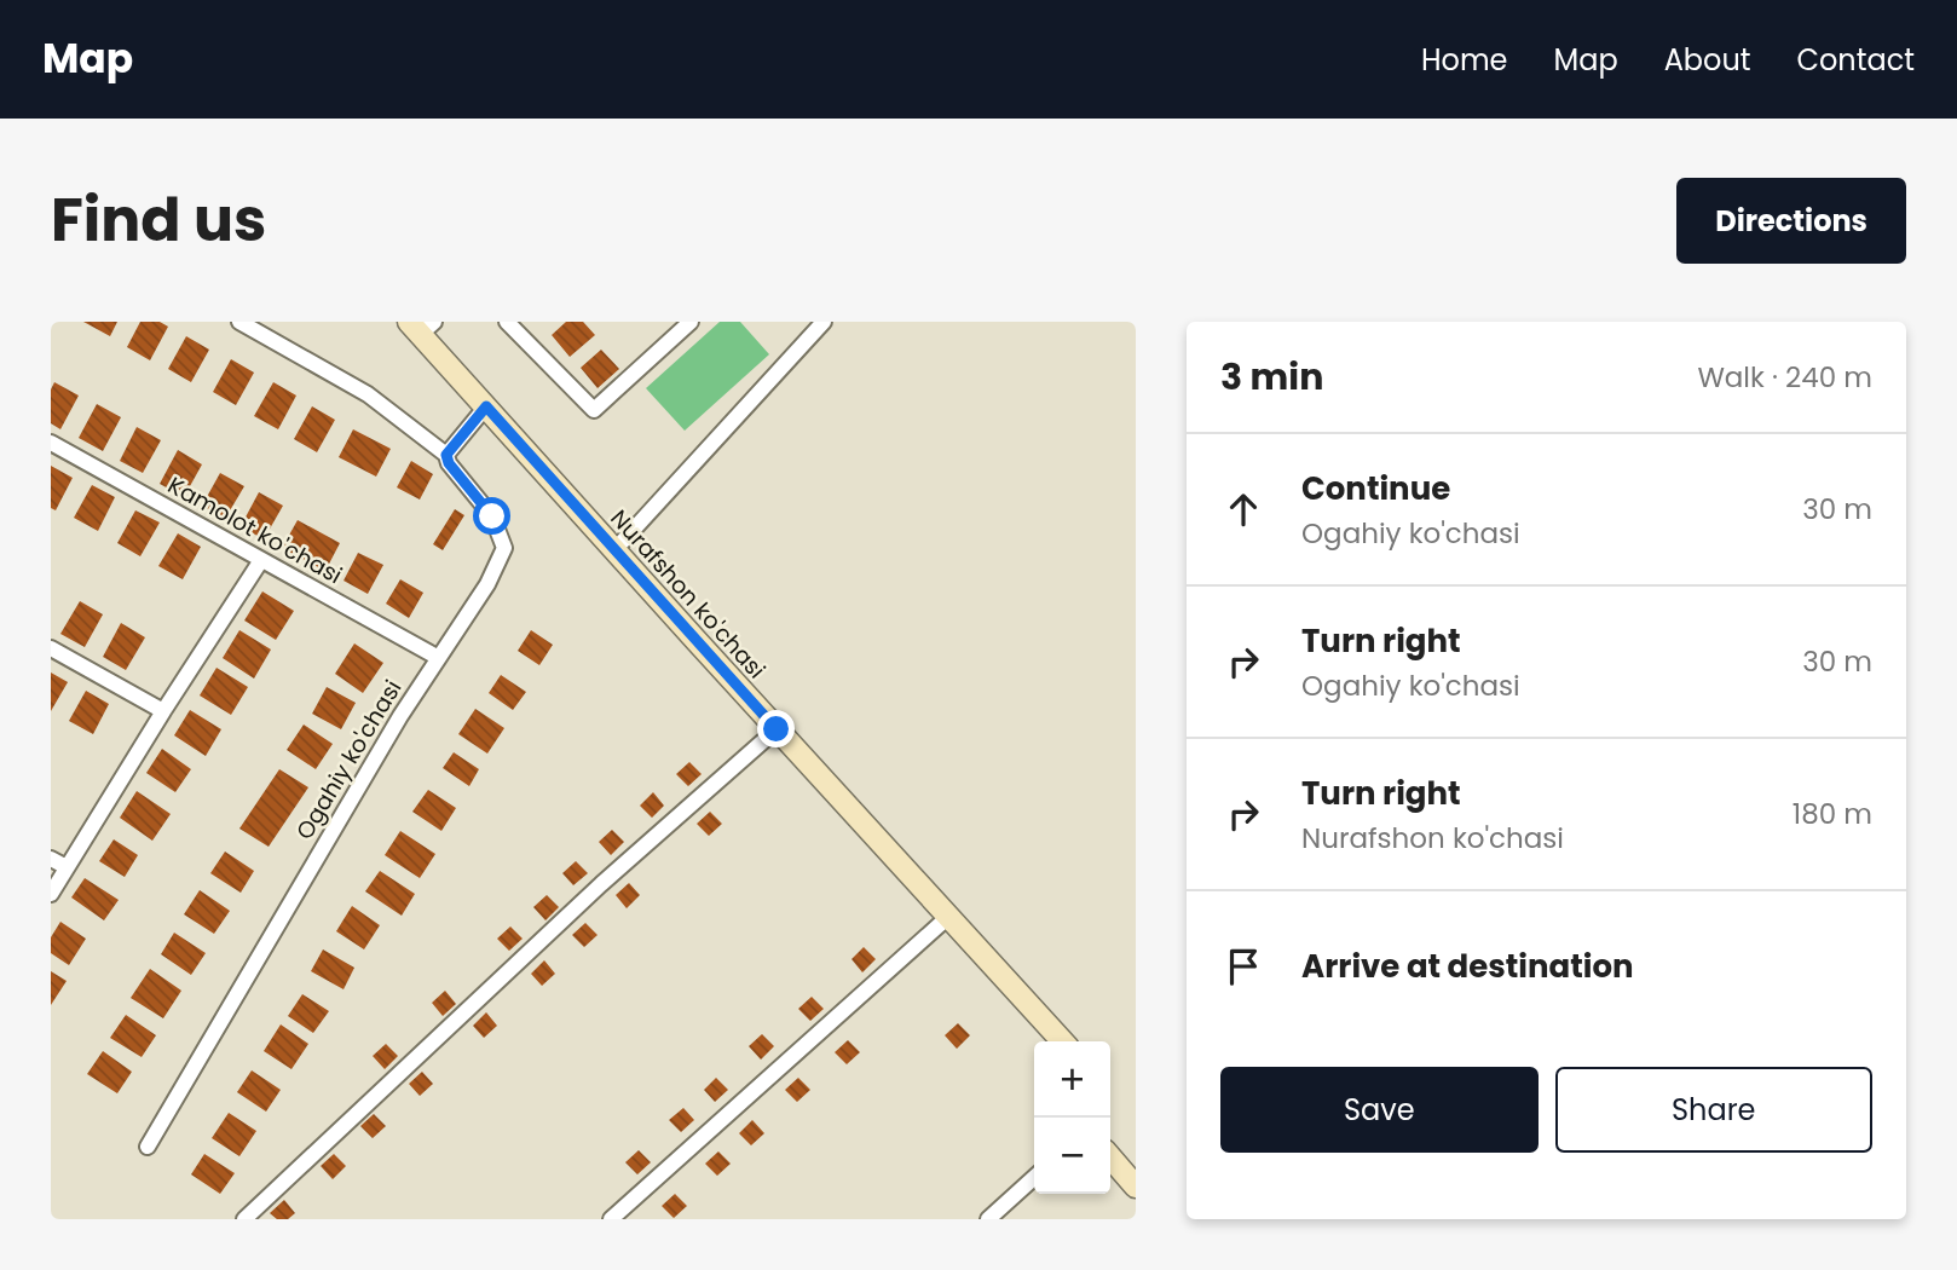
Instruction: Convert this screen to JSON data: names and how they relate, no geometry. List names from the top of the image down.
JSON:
{
  "streets": {
    "street": ["Kamolot ko'chasi", "Nurafshon ko'chasi", "Ogahiy ko'chasi"]
  },
  "crossings": [
    ["Kamolot ko'chasi", "Ogahiy ko'chasi"]
  ],
  "page": {
    "header": "Map",
    "nav": [
      "Home",
      "Map",
      "About",
      "Contact"
    ],
    "title": "Find us",
    "buttons": [
      "Directions",
      ["Save", "Share"]
    ],
    "heading": ["3 min", "Walk · 240 m"],
    "list": [
      ["Continue", "Ogahiy ko'chasi", "30 m"],
      ["Turn right", "Ogahiy ko'chasi", "30 m"],
      ["Turn right", "Nurafshon ko'chasi", "180 m"],
      "Arrive at destination"
    ],
    "map_buttons": ["+", "−"]
  }
}
